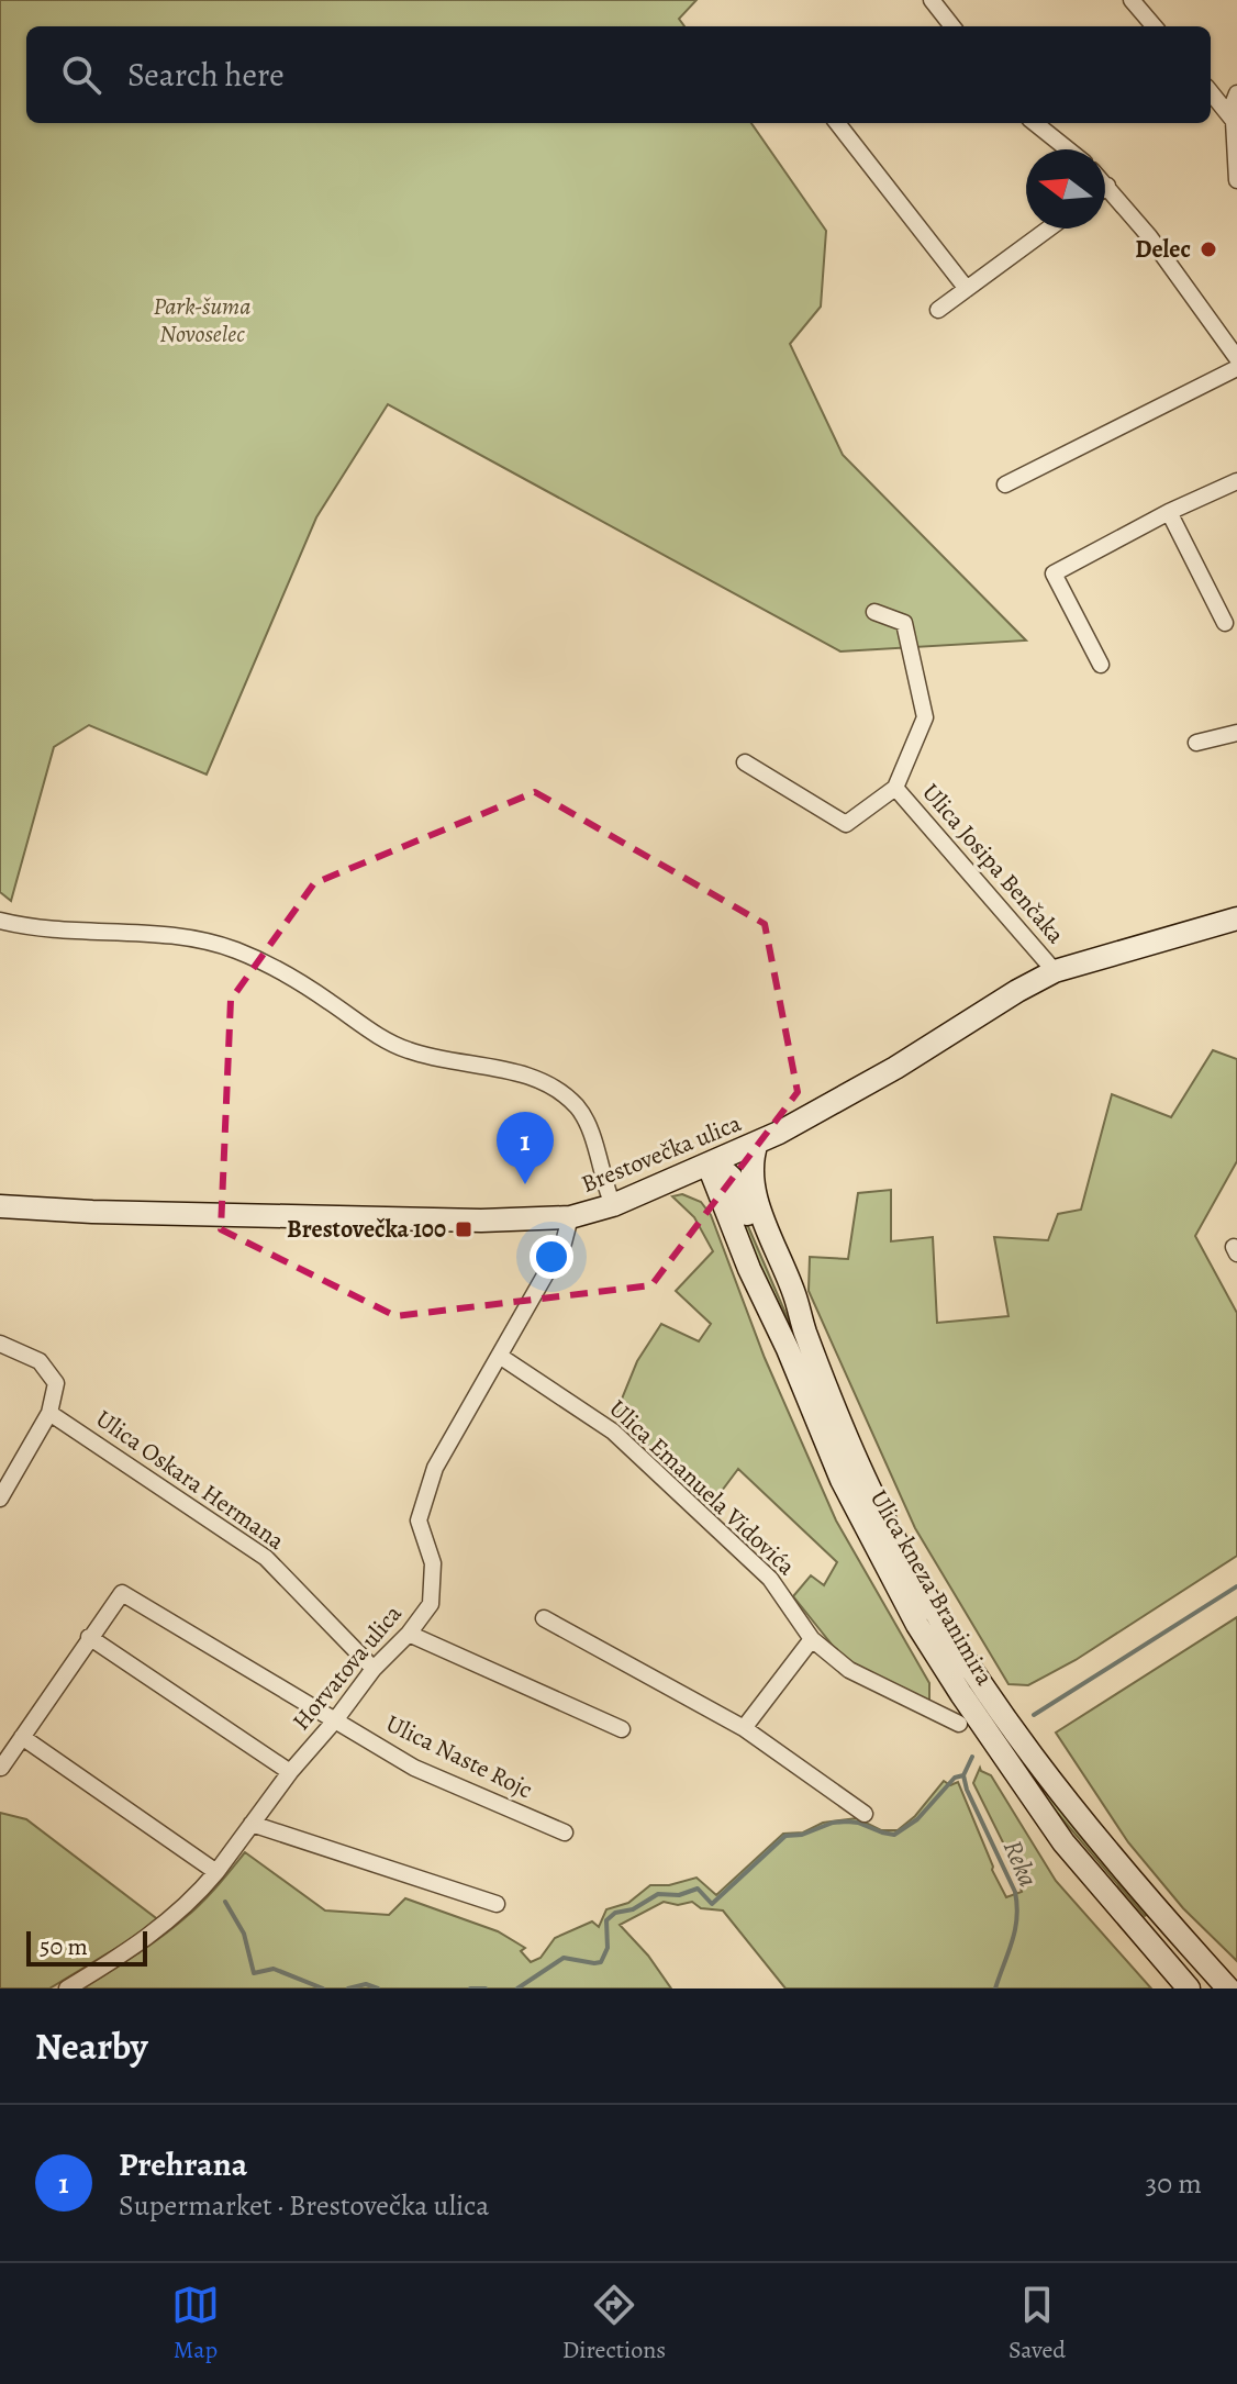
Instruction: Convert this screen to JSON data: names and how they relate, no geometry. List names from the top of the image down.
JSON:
{
  "streets": {
    "street": [
      "Ulica Josipa Benčaka",
      "Brestovečka ulica",
      "Ulica Oskara Hermana",
      "Ulica Emanuela Vidovića",
      "Ulica kneza Branimira",
      "Horvatova ulica",
      "Ulica Naste Rojc"
    ]
  },
  "crossings": [
    ["Ulica Josipa Benčaka", "Brestovečka ulica"],
    ["Brestovečka ulica", "Ulica kneza Branimira"],
    ["Brestovečka ulica", "Horvatova ulica"],
    ["Ulica Oskara Hermana", "Horvatova ulica"],
    ["Ulica Emanuela Vidovića", "Horvatova ulica"],
    ["Horvatova ulica", "Ulica Naste Rojc"]
  ],
  "water": ["Reka"],
  "parks": ["Park-šuma Novoselec"],
  "places": {
    "other": ["Delec"],
    "transit": ["Brestovečka 100"]
  },
  "scale_bar": "50 m",
  "north": "left",
  "page": {
    "search": "Search here",
    "pins": "1",
    "scale": "50 m",
    "heading": "Nearby",
    "list": [
      {
        "mark": "1",
        "name": "Prehrana",
        "note": "Supermarket · Brestovečka ulica",
        "value": "30 m"
      }
    ],
    "nav": ["Map", "Directions", "Saved"]
  }
}
